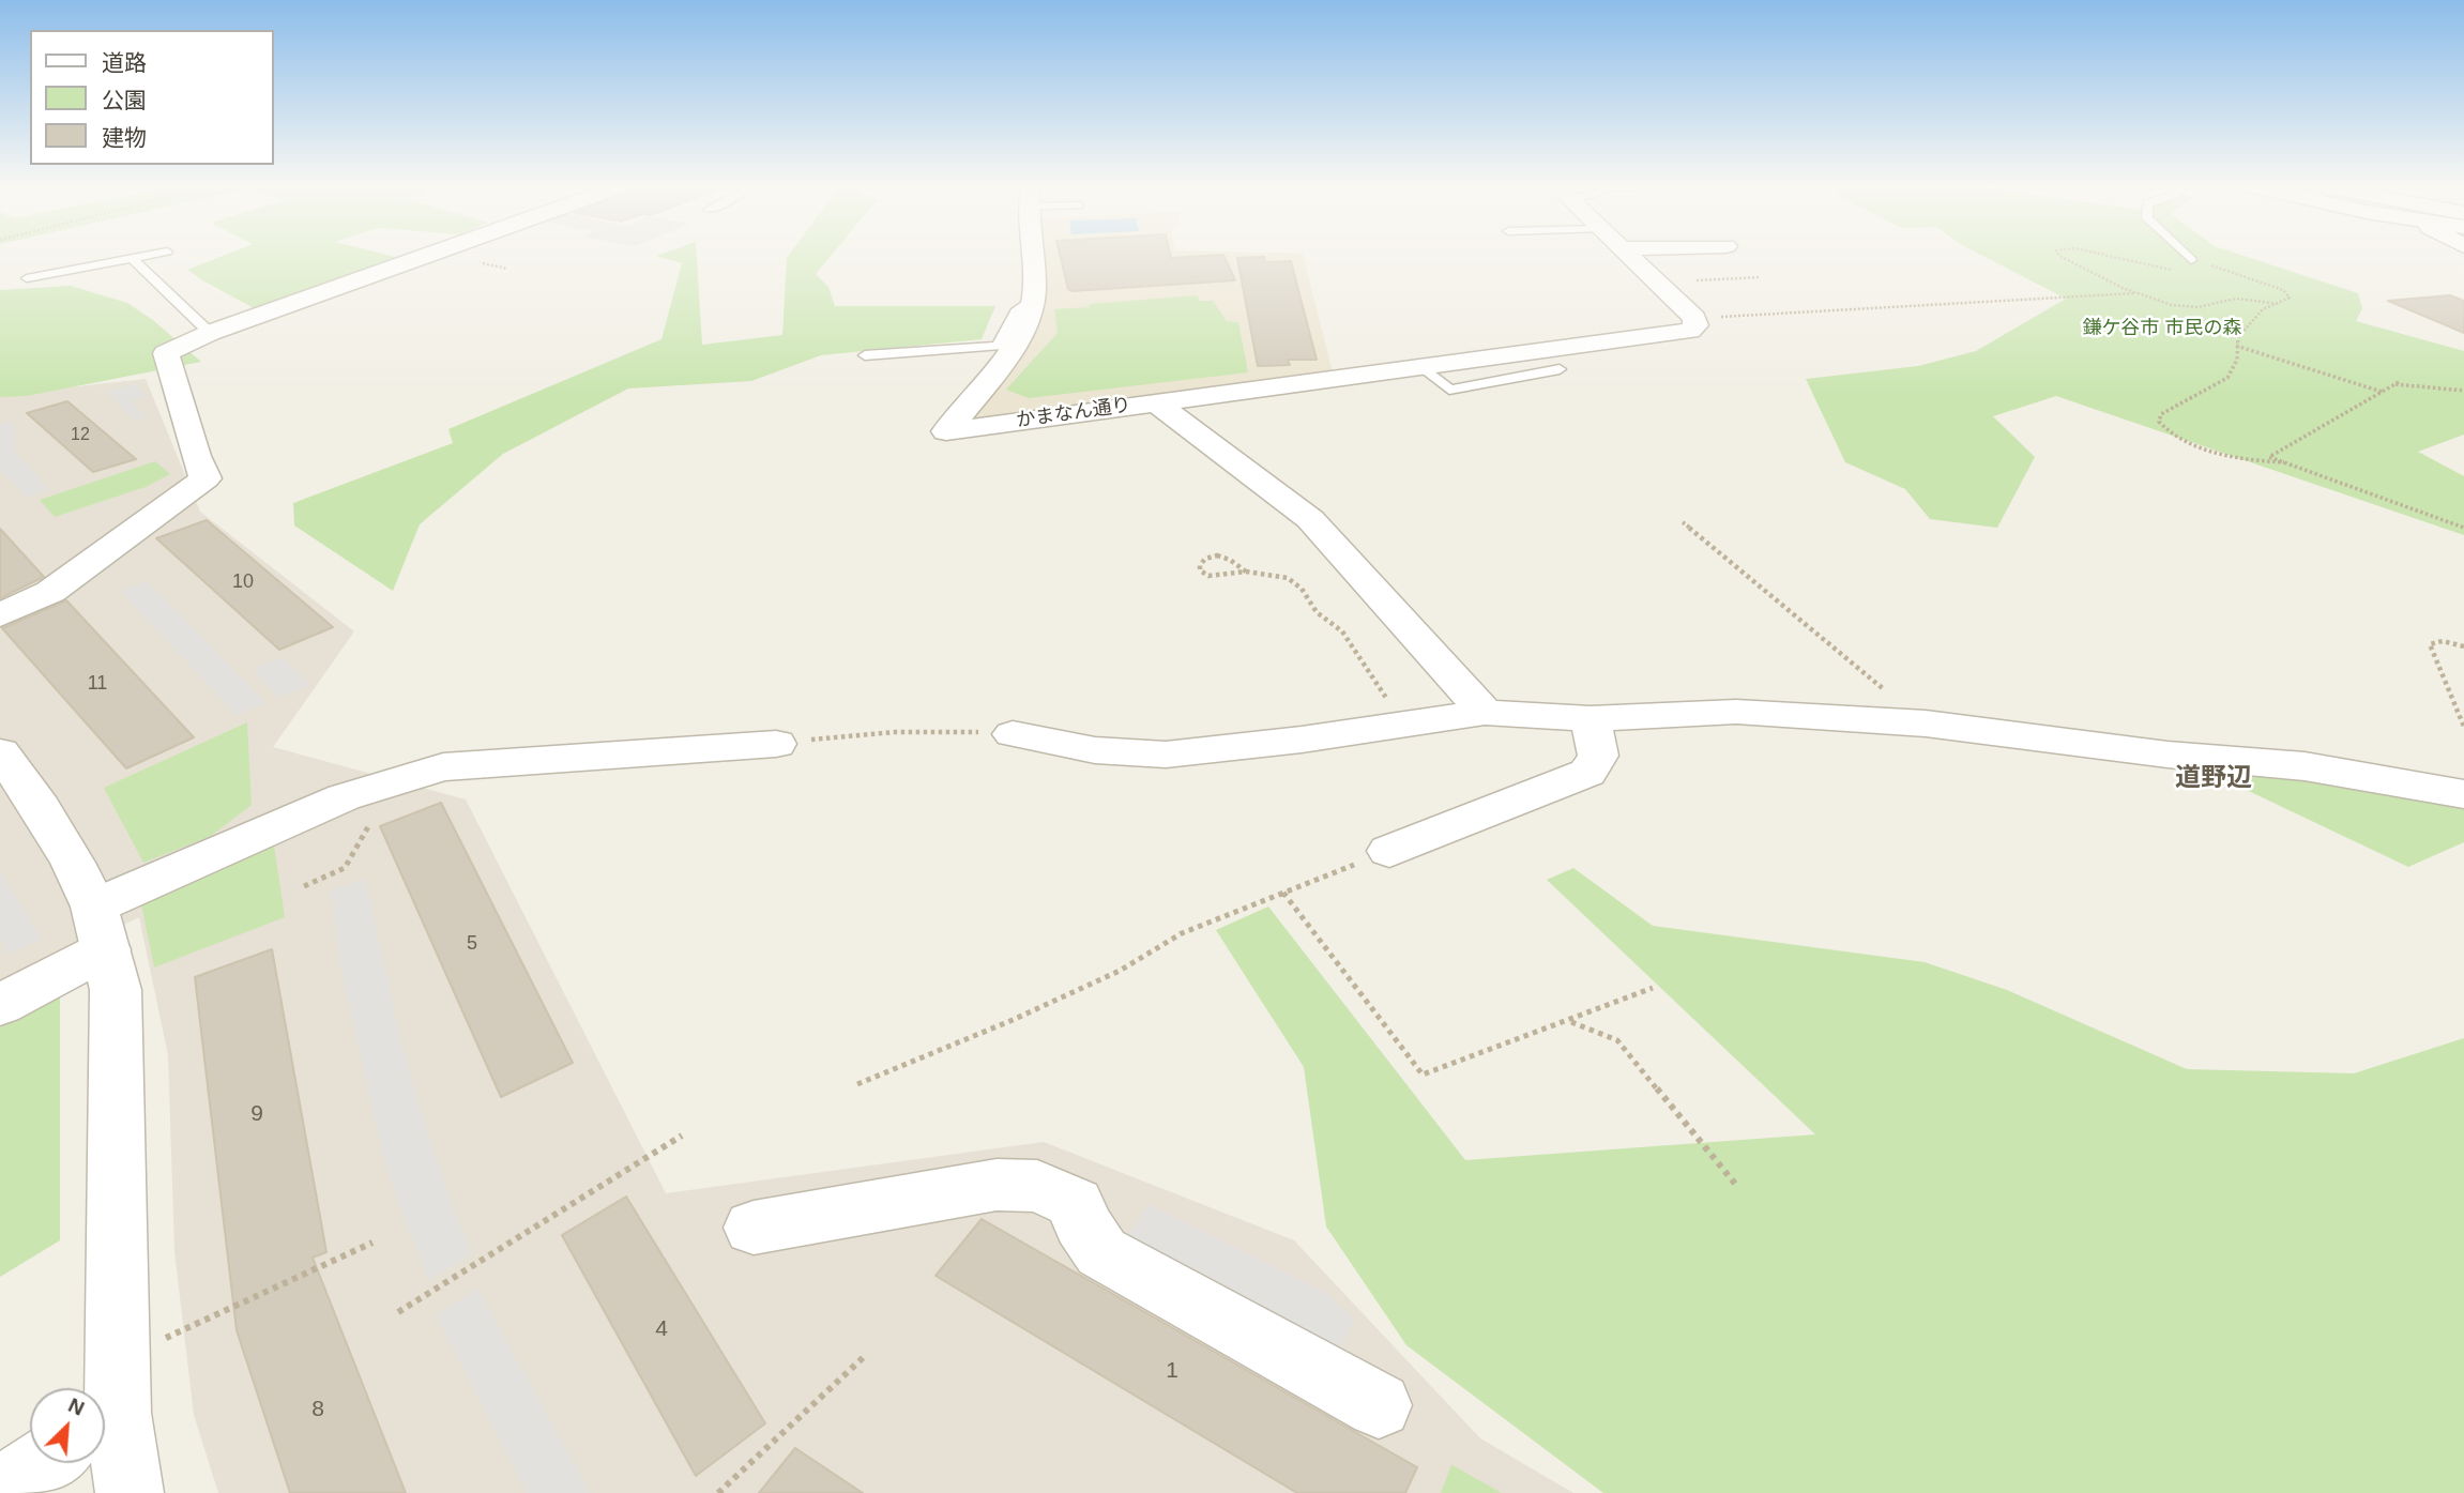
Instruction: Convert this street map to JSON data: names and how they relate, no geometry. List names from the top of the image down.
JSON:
{
  "streets": {
    "street": ["かまなん通り"]
  },
  "districts": ["道野辺"],
  "parks": ["鎌ケ谷市 市民の森"],
  "house_numbers": [
    "12",
    "10",
    "11",
    "5",
    "9",
    "4",
    "1",
    "8"
  ],
  "legend": ["道路", "公園", "建物"],
  "north": "top right"
}
